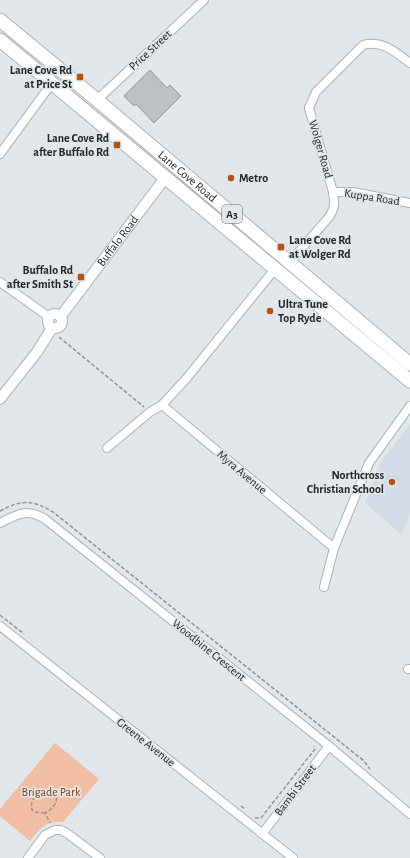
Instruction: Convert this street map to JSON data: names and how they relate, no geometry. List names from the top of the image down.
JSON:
{
  "streets": {
    "highway": ["Lane Cove Road", "A3", "Buffalo Road"],
    "street": [
      "Price Street",
      "Wolger Road",
      "Kuppa Road",
      "Myra Avenue",
      "Woodbine Crescent",
      "Greene Avenue",
      "Bambi Street"
    ]
  },
  "crossings": [
    ["Price Street", "Lane Cove Road"],
    ["Wolger Road", "Lane Cove Road"],
    ["Wolger Road", "Kuppa Road"],
    ["Lane Cove Road", "Buffalo Road"],
    ["Woodbine Crescent", "Bambi Street"],
    ["Greene Avenue", "Bambi Street"]
  ],
  "parks": ["Brigade Park"],
  "places": {
    "transit": [
      "Lane Cove Rd at Price St",
      "Lane Cove Rd after Buffalo Rd",
      "Lane Cove Rd at Wolger Rd",
      "Buffalo Rd after Smith St"
    ],
    "other": ["Metro", "Ultra Tune Top Ryde", "Northcross Christian School"]
  }
}
